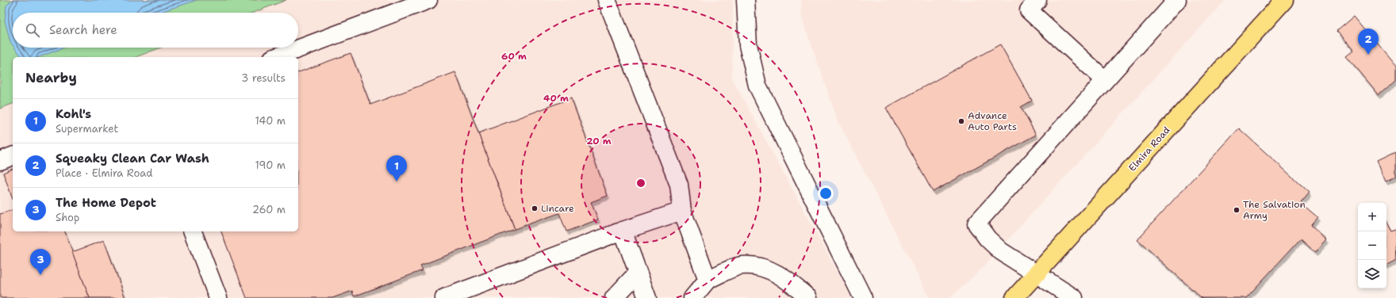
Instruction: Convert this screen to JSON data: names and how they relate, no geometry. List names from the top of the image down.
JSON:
{
  "streets": {
    "highway": ["Elmira Road"]
  },
  "places": ["Advance Auto Parts", "Lincare", "The Salvation Army"],
  "page": {
    "search": "Search here",
    "pins": ["2", "1", "3"],
    "heading": ["Nearby", "3 results"],
    "list": [
      {
        "mark": "1",
        "name": "Kohl's",
        "note": "Supermarket",
        "value": "140 m"
      },
      {
        "mark": "2",
        "name": "Squeaky Clean Car Wash",
        "note": "Place · Elmira Road",
        "value": "190 m"
      },
      {
        "mark": "3",
        "name": "The Home Depot",
        "note": "Shop",
        "value": "260 m"
      }
    ],
    "map_buttons": ["+", "−"]
  },
  "rings": ["60 m", "40 m", "20 m"]
}
